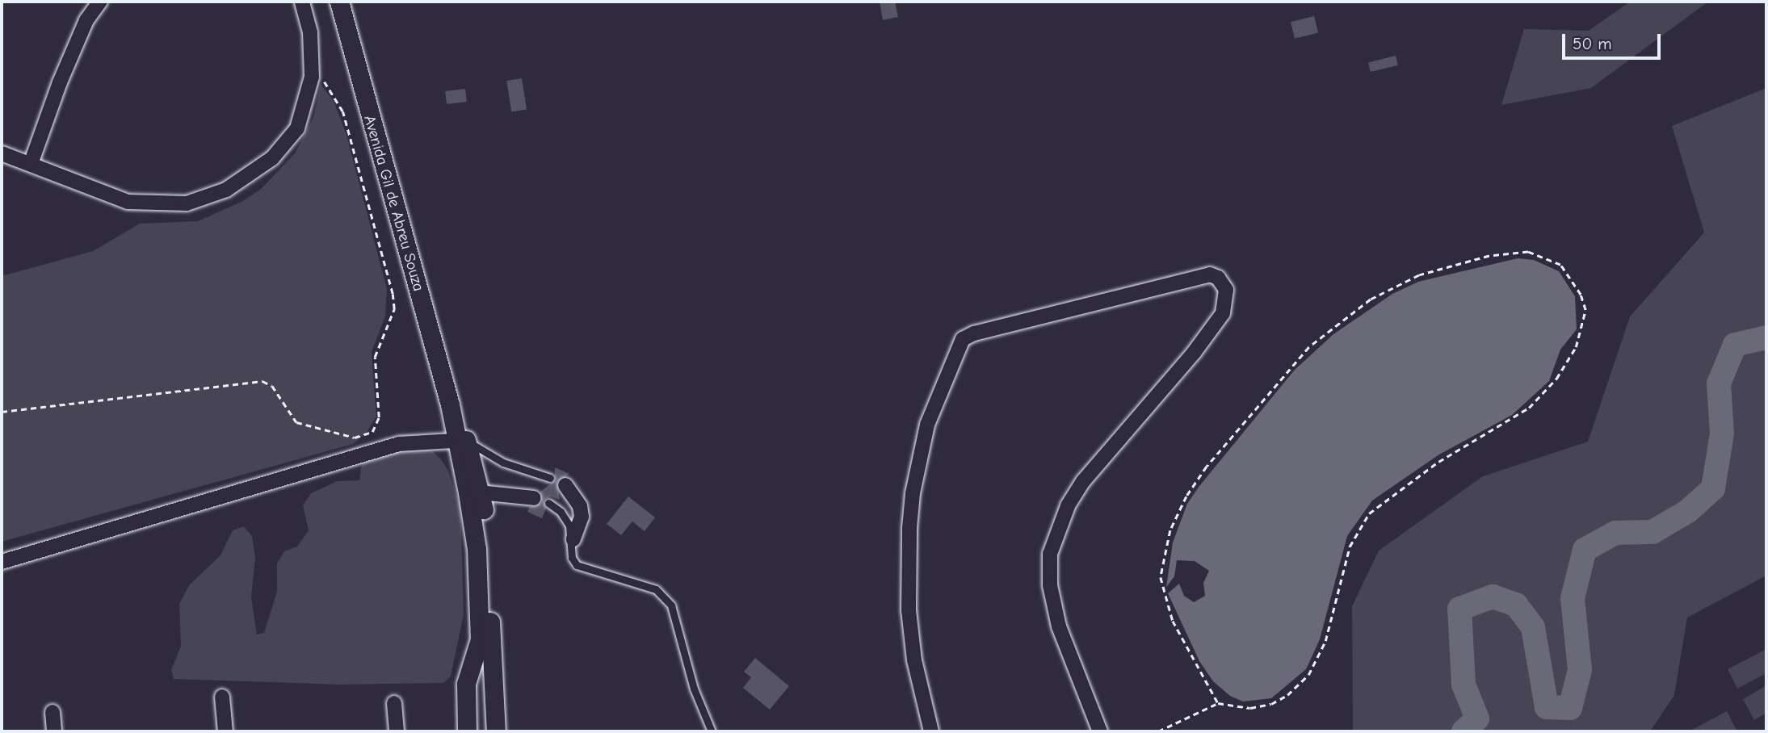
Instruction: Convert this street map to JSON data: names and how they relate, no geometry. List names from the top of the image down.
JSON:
{
  "streets": {
    "street": ["Avenida Gil de Abreu Souza"]
  },
  "scale_bar": "50 m"
}
